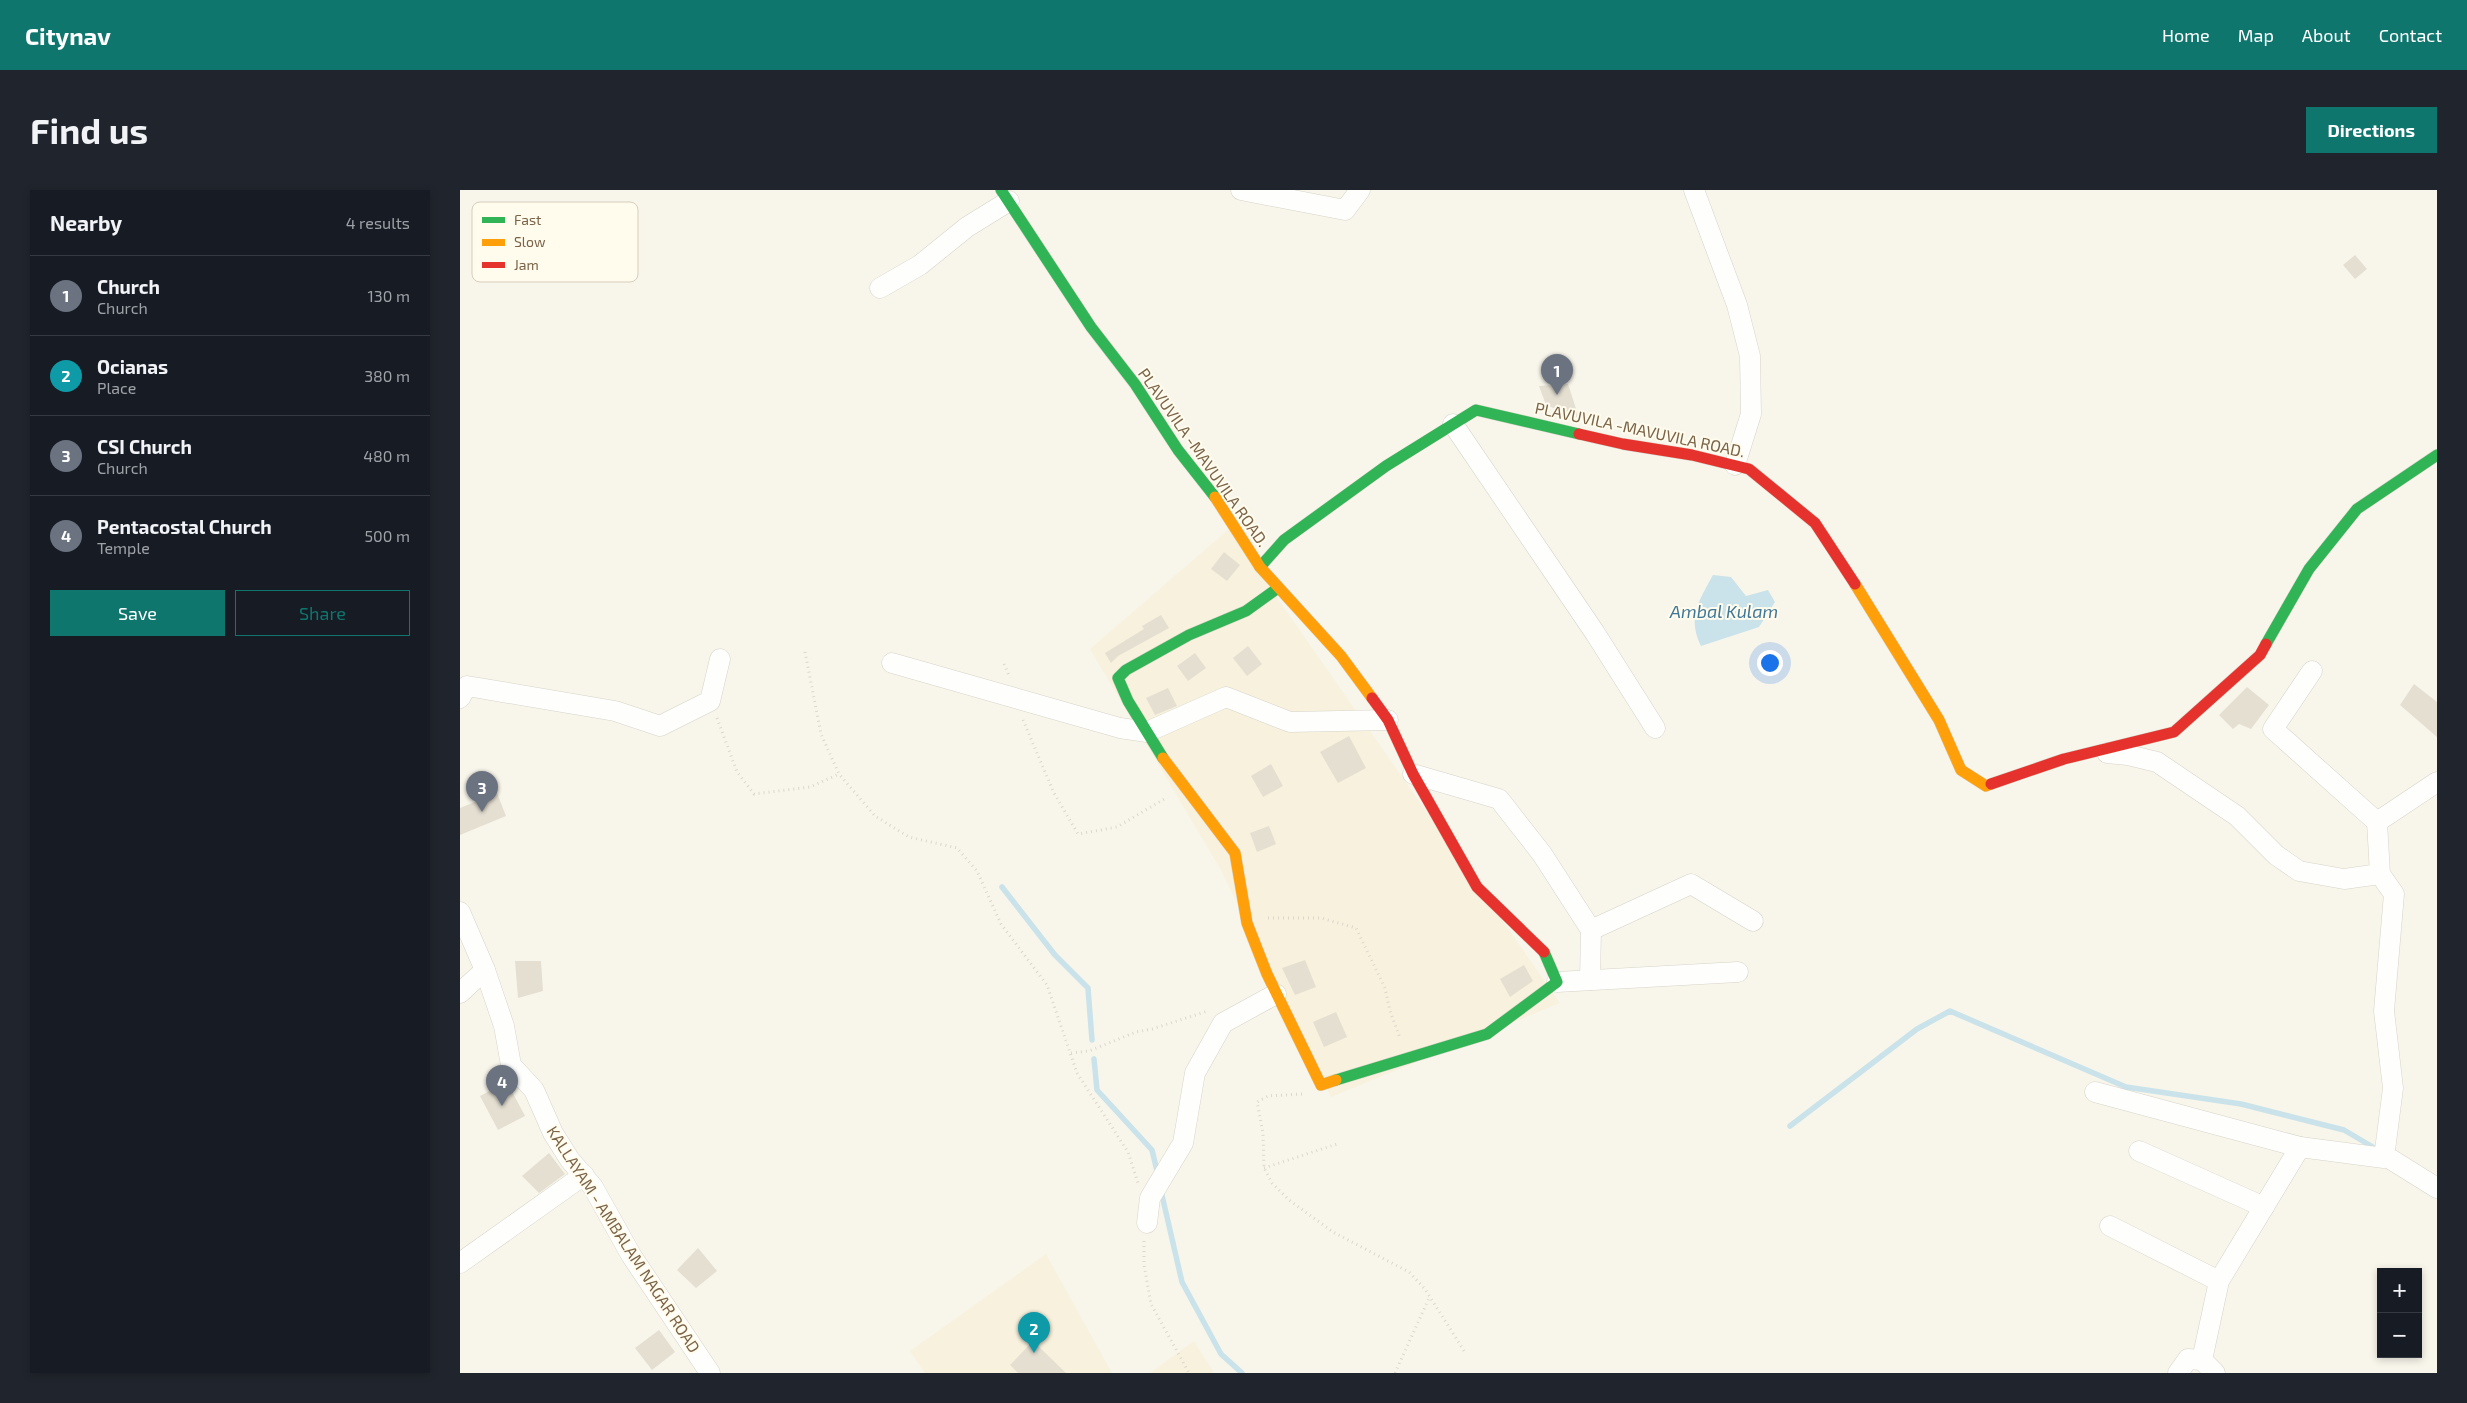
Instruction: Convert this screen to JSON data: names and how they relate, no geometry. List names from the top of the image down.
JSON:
{
  "streets": {
    "street": ["PLAVUVILA -MAVUVILA ROAD.", "KALLAYAM - AMBALAM NAGAR ROAD"]
  },
  "water": ["Ambal Kulam"],
  "legend": ["Fast", "Slow", "Jam"],
  "page": {
    "header": "Citynav",
    "nav": [
      "Home",
      "Map",
      "About",
      "Contact"
    ],
    "buttons": [
      "Directions",
      ["Save", "Share"]
    ],
    "title": "Find us",
    "heading": ["Nearby", "4 results"],
    "list": [
      {
        "mark": "1",
        "name": "Church",
        "note": "Church",
        "value": "130 m"
      },
      {
        "mark": "2",
        "name": "Ocianas",
        "note": "Place",
        "value": "380 m"
      },
      {
        "mark": "3",
        "name": "CSI Church",
        "note": "Church",
        "value": "480 m"
      },
      {
        "mark": "4",
        "name": "Pentacostal Church",
        "note": "Temple",
        "value": "500 m"
      }
    ],
    "pins": [
      "1",
      "3",
      "4",
      "2"
    ],
    "map_buttons": ["+", "−"]
  }
}
